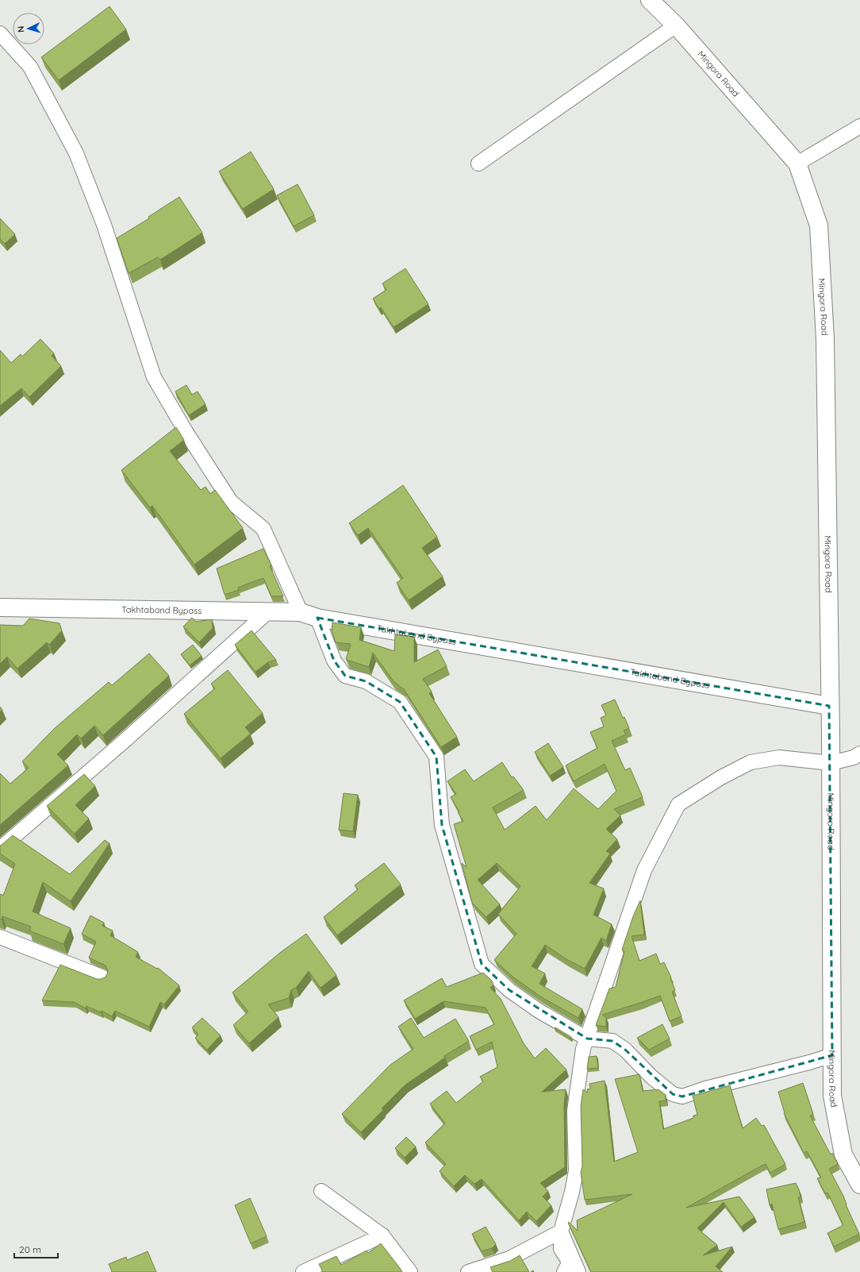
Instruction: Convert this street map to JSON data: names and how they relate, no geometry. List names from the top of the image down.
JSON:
{
  "streets": {
    "main road": ["Mingora Road", "Takhtaband Bypass"]
  },
  "crossings": [
    ["Mingora Road", "Takhtaband Bypass"]
  ],
  "scale_bar": "20 m",
  "north": "left"
}
